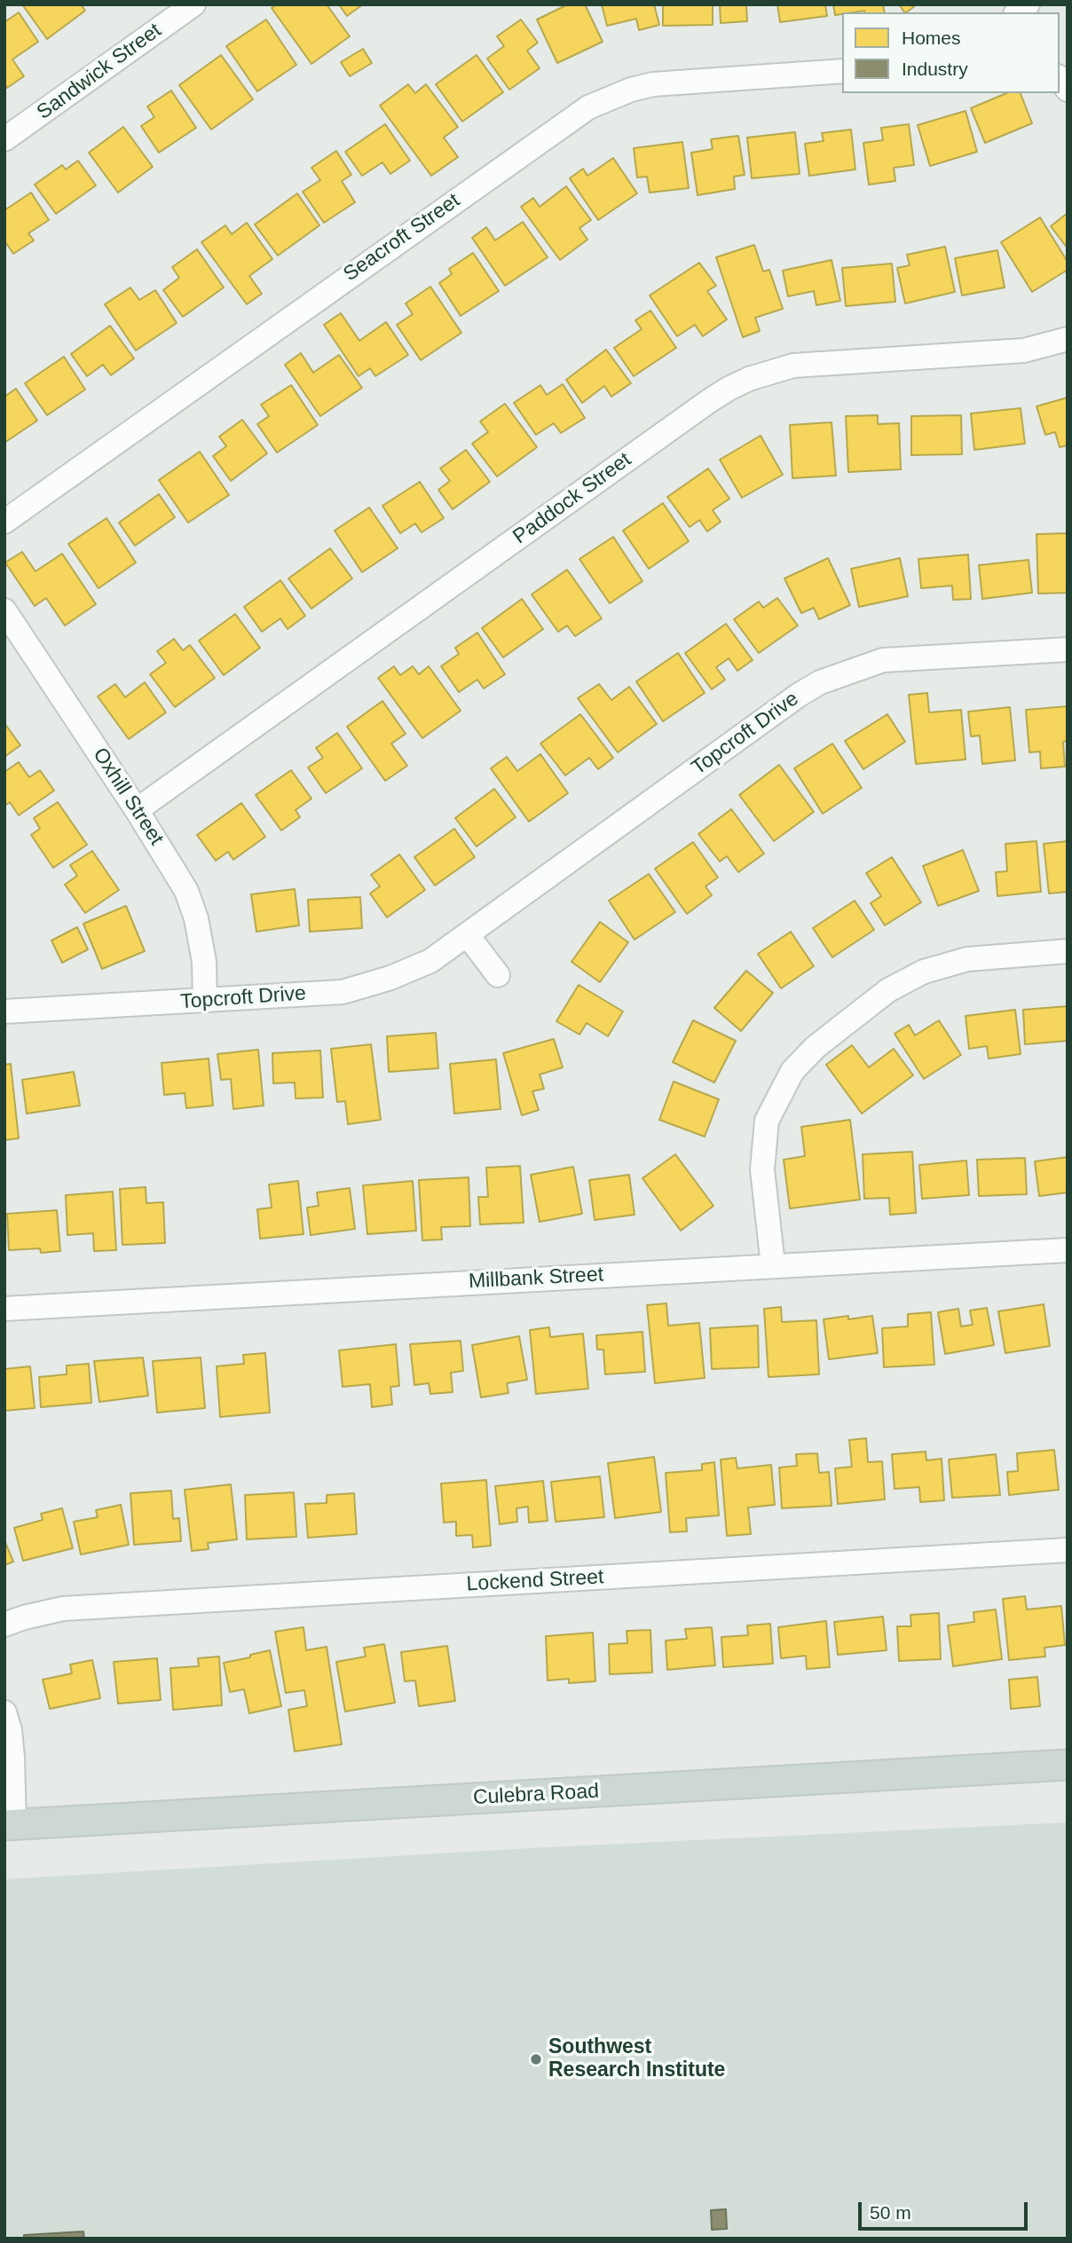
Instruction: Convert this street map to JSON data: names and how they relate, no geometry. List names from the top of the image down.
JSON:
{
  "streets": {
    "main road": ["Culebra Road"],
    "street": [
      "Sandwick Street",
      "Seacroft Street",
      "Paddock Street",
      "Topcroft Drive",
      "Oxhill Street",
      "Millbank Street",
      "Lockend Street"
    ]
  },
  "crossings": [
    ["Paddock Street", "Oxhill Street"],
    ["Topcroft Drive", "Oxhill Street"]
  ],
  "places": ["Southwest Research Institute"],
  "legend": ["Homes", "Industry"],
  "scale_bar": "50 m"
}
